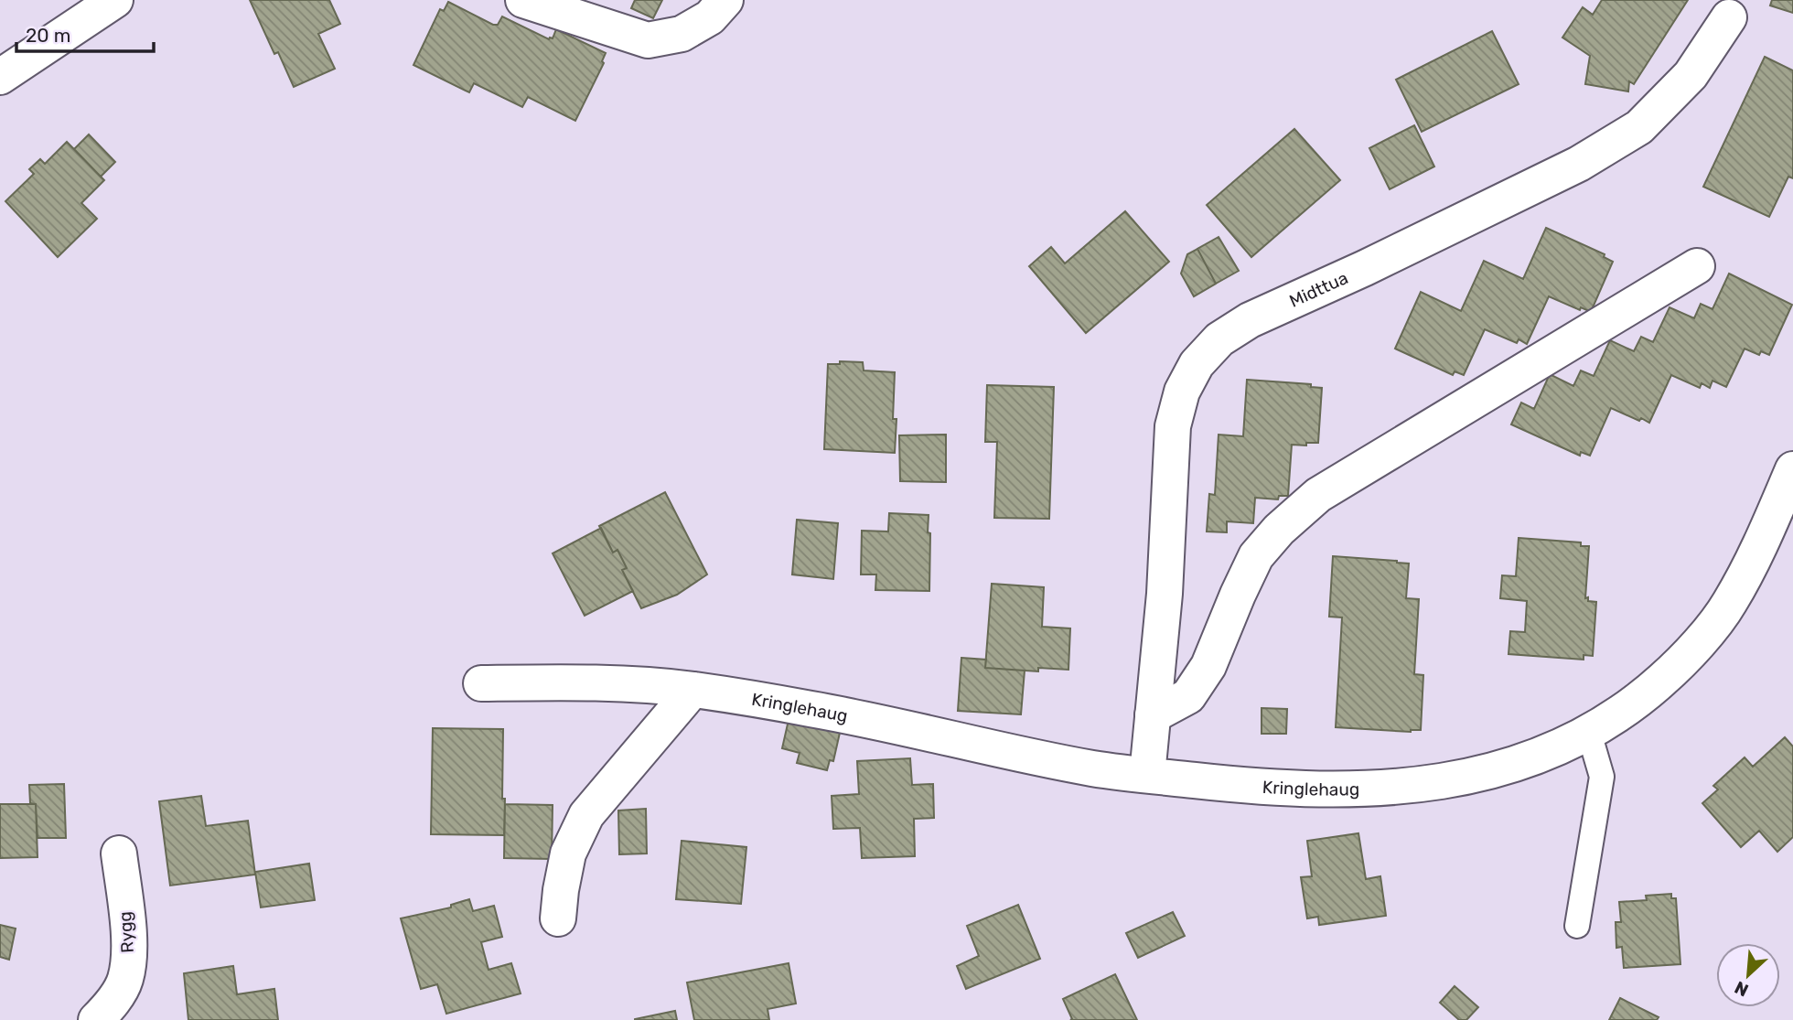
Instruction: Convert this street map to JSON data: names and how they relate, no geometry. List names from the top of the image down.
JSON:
{
  "streets": {
    "street": ["Midttua", "Kringlehaug", "Rygg"]
  },
  "crossings": [
    ["Midttua", "Kringlehaug"]
  ],
  "scale_bar": "20 m",
  "north": "bottom left"
}
